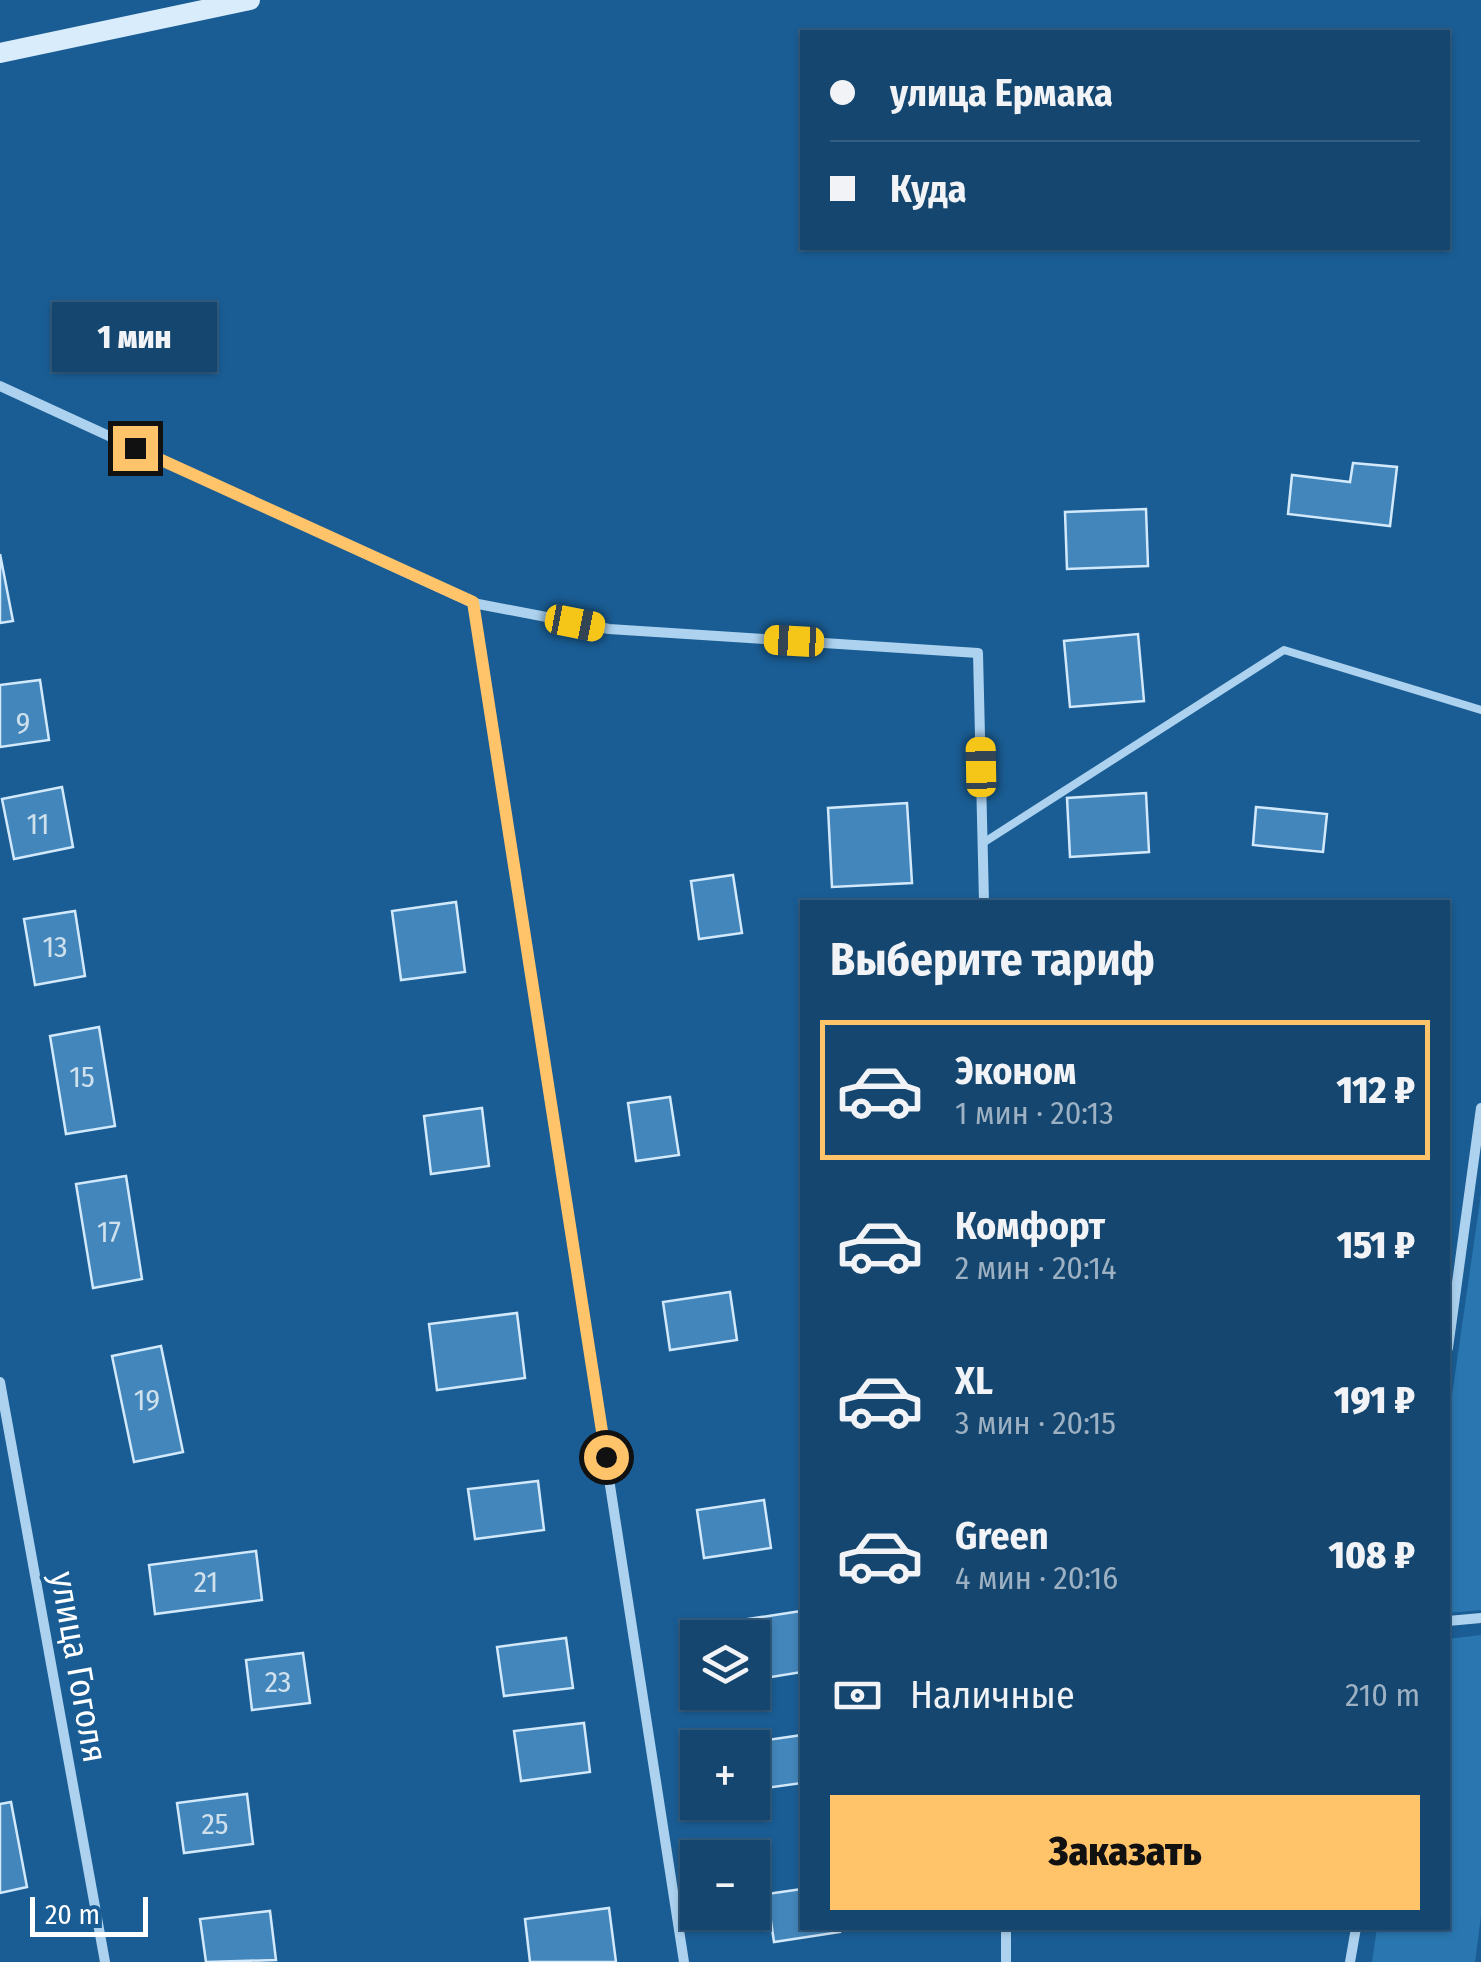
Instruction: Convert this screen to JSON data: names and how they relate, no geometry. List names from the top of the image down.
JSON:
{
  "streets": {
    "street": ["улица Гоголя"]
  },
  "house_numbers": [
    "9",
    "11",
    "13",
    "15",
    "17",
    "19",
    "21",
    "23",
    "25"
  ],
  "scale_bar": "20 m",
  "page": {
    "banner": ["улица Ермака", "Куда"],
    "bubble": "1 мин",
    "heading": "Выберите тариф",
    "list": [
      {
        "name": "Эконом",
        "note": "1 мин · 20:13",
        "value": "112 ₽"
      },
      {
        "name": "Комфорт",
        "note": "2 мин · 20:14",
        "value": "151 ₽"
      },
      {
        "name": "XL",
        "note": "3 мин · 20:15",
        "value": "191 ₽"
      },
      {
        "name": "Green",
        "note": "4 мин · 20:16",
        "value": "108 ₽"
      }
    ],
    "map_buttons": ["+", "−"],
    "pay": ["Наличные", "210 m"],
    "buttons": "Заказать",
    "scale": "20 m"
  }
}
